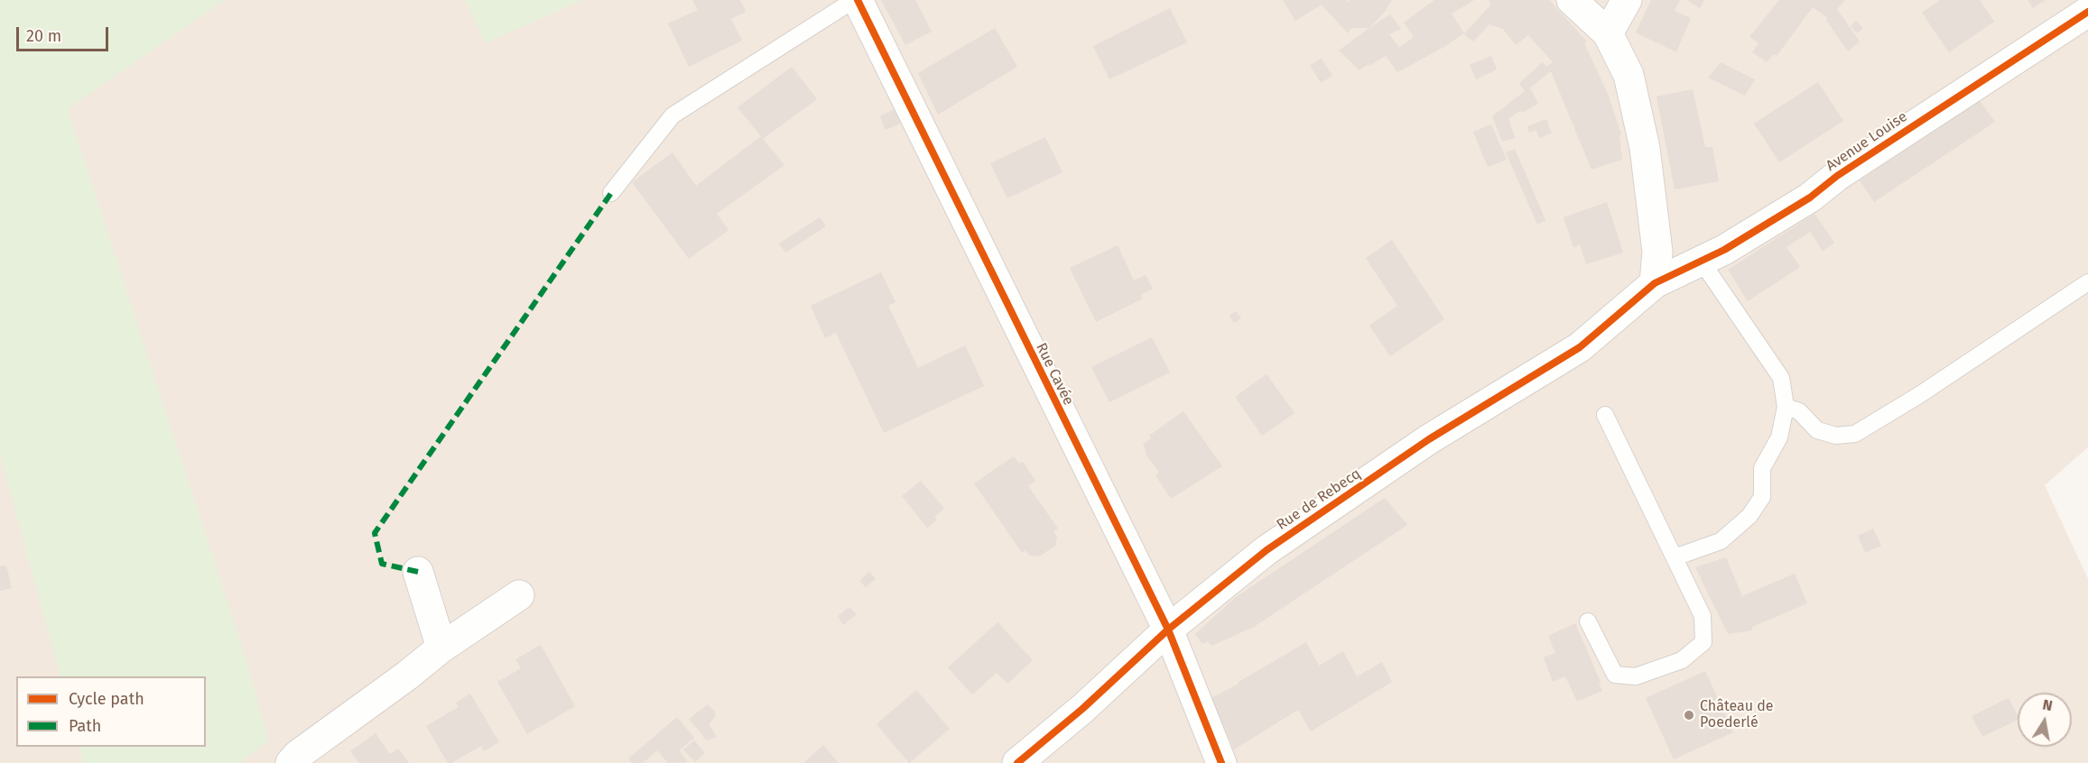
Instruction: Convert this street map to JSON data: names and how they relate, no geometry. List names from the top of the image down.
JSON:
{
  "streets": {
    "street": ["Avenue Louise", "Rue Cavée", "Rue de Rebecq"]
  },
  "crossings": [
    ["Avenue Louise", "Rue de Rebecq"],
    ["Rue Cavée", "Rue de Rebecq"]
  ],
  "places": ["Château de Poederlé"],
  "legend": ["Cycle path", "Path"],
  "scale_bar": "20 m",
  "north": "top"
}
